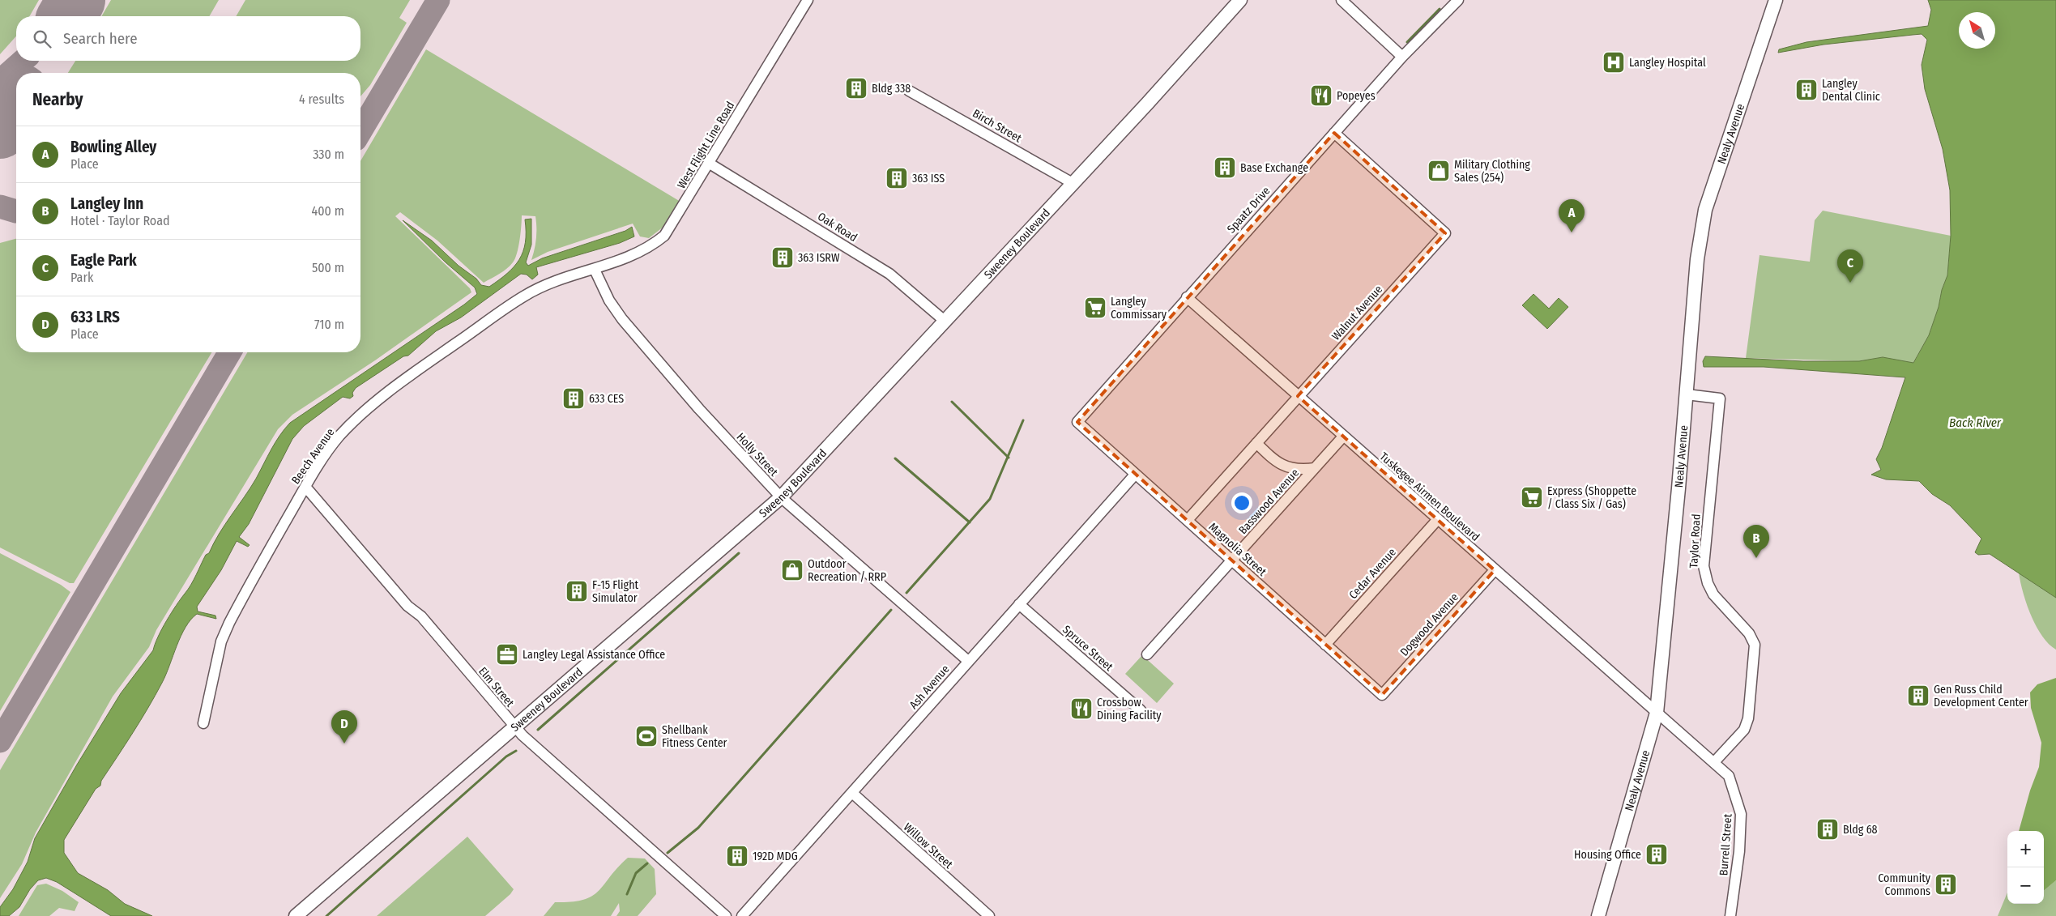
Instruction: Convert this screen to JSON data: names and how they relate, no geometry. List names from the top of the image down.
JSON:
{
  "streets": {
    "main road": ["Nealy Avenue", "Sweeney Boulevard"],
    "street": [
      "Birch Street",
      "West Flight Line Road",
      "Spaatz Drive",
      "Oak Road",
      "Walnut Avenue",
      "Holly Street",
      "Beech Avenue",
      "Tuskegee Airmen Boulevard",
      "Basswood Avenue",
      "Taylor Road",
      "Magnolia Street",
      "Cedar Avenue",
      "Dogwood Avenue",
      "Spruce Street",
      "Elm Street",
      "Ash Avenue",
      "Burrell Street",
      "Willow Street"
    ]
  },
  "crossings": [
    ["Birch Street", "Sweeney Boulevard"],
    ["Nealy Avenue", "Tuskegee Airmen Boulevard"],
    ["Nealy Avenue", "Taylor Road"],
    ["Nealy Avenue", "Burrell Street"],
    ["West Flight Line Road", "Oak Road"],
    ["West Flight Line Road", "Holly Street"],
    ["West Flight Line Road", "Beech Avenue"],
    ["Spaatz Drive", "Walnut Avenue"],
    ["Spaatz Drive", "Tuskegee Airmen Boulevard"],
    ["Spaatz Drive", "Magnolia Street"],
    ["Oak Road", "Sweeney Boulevard"],
    ["Sweeney Boulevard", "Holly Street"],
    ["Sweeney Boulevard", "Elm Street"],
    ["Walnut Avenue", "Tuskegee Airmen Boulevard"],
    ["Walnut Avenue", "Magnolia Street"],
    ["Holly Street", "Beech Avenue"],
    ["Holly Street", "Ash Avenue"],
    ["Beech Avenue", "Elm Street"],
    ["Tuskegee Airmen Boulevard", "Basswood Avenue"],
    ["Tuskegee Airmen Boulevard", "Cedar Avenue"],
    ["Tuskegee Airmen Boulevard", "Dogwood Avenue"],
    ["Tuskegee Airmen Boulevard", "Burrell Street"],
    ["Basswood Avenue", "Magnolia Street"],
    ["Taylor Road", "Burrell Street"],
    ["Magnolia Street", "Cedar Avenue"],
    ["Magnolia Street", "Dogwood Avenue"],
    ["Magnolia Street", "Ash Avenue"],
    ["Spruce Street", "Ash Avenue"],
    ["Ash Avenue", "Willow Street"]
  ],
  "water": ["Back River"],
  "places": {
    "hospital": ["Langley Hospital"],
    "building": [
      "Bldg 338",
      "Langley Dental Clinic",
      "Base Exchange",
      "363 ISS",
      "363 ISRW",
      "633 CES",
      "F-15 Flight Simulator",
      "Gen Russ Child Development Center",
      "Bldg 68",
      "Housing Office",
      "192D MDG",
      "Community Commons"
    ],
    "restaurant": ["Popeyes", "Crossbow Dining Facility"],
    "shop": ["Military Clothing Sales (254)", "Outdoor Recreation / RRP"],
    "supermarket": ["Langley Commissary", "Express (Shoppette / Class Six / Gas)"],
    "office": ["Langley Legal Assistance Office"],
    "sports": ["Shellbank Fitness Center"]
  },
  "north": "top left",
  "page": {
    "search": "Search here",
    "heading": ["Nearby", "4 results"],
    "list": [
      {
        "mark": "A",
        "name": "Bowling Alley",
        "note": "Place",
        "value": "330 m"
      },
      {
        "mark": "B",
        "name": "Langley Inn",
        "note": "Hotel · Taylor Road",
        "value": "400 m"
      },
      {
        "mark": "C",
        "name": "Eagle Park",
        "note": "Park",
        "value": "500 m"
      },
      {
        "mark": "D",
        "name": "633 LRS",
        "note": "Place",
        "value": "710 m"
      }
    ],
    "pins": [
      "A",
      "C",
      "B",
      "D"
    ],
    "map_buttons": ["+", "−"]
  }
}
